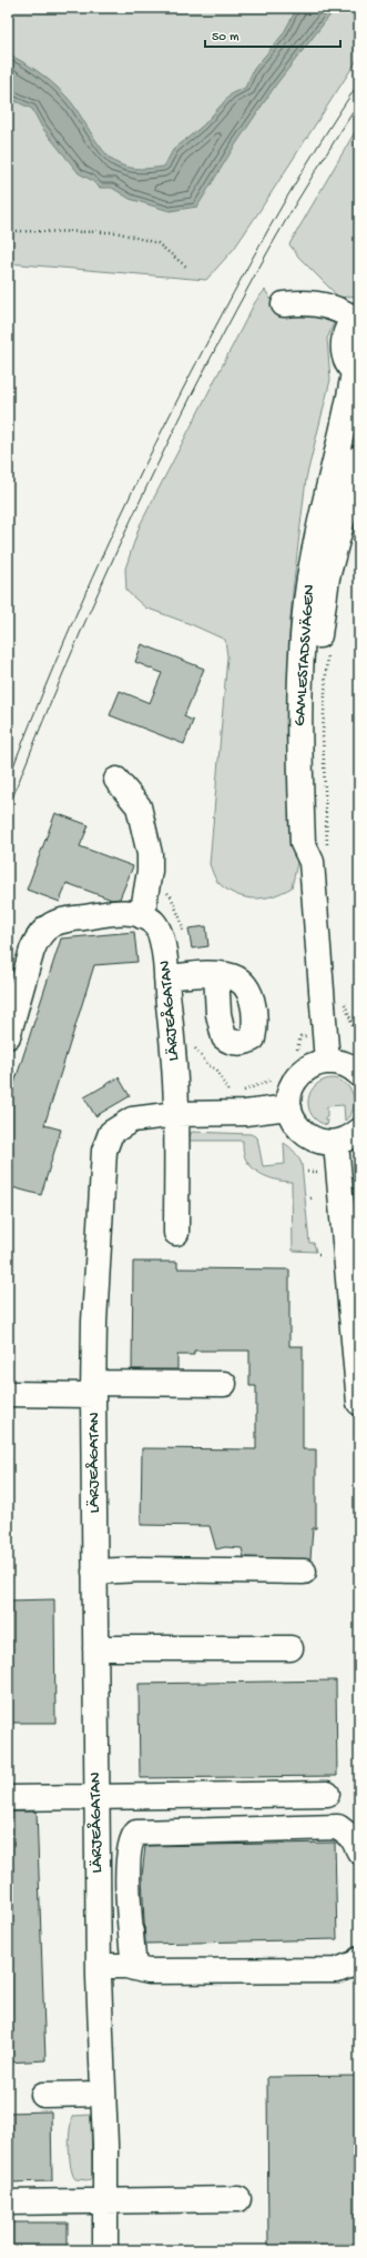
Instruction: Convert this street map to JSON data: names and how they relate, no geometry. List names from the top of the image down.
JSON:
{
  "streets": {
    "street": ["GAMLESTADSVÄGEN", "LÄRJEÅGATAN"]
  },
  "scale_bar": "50 m"
}
